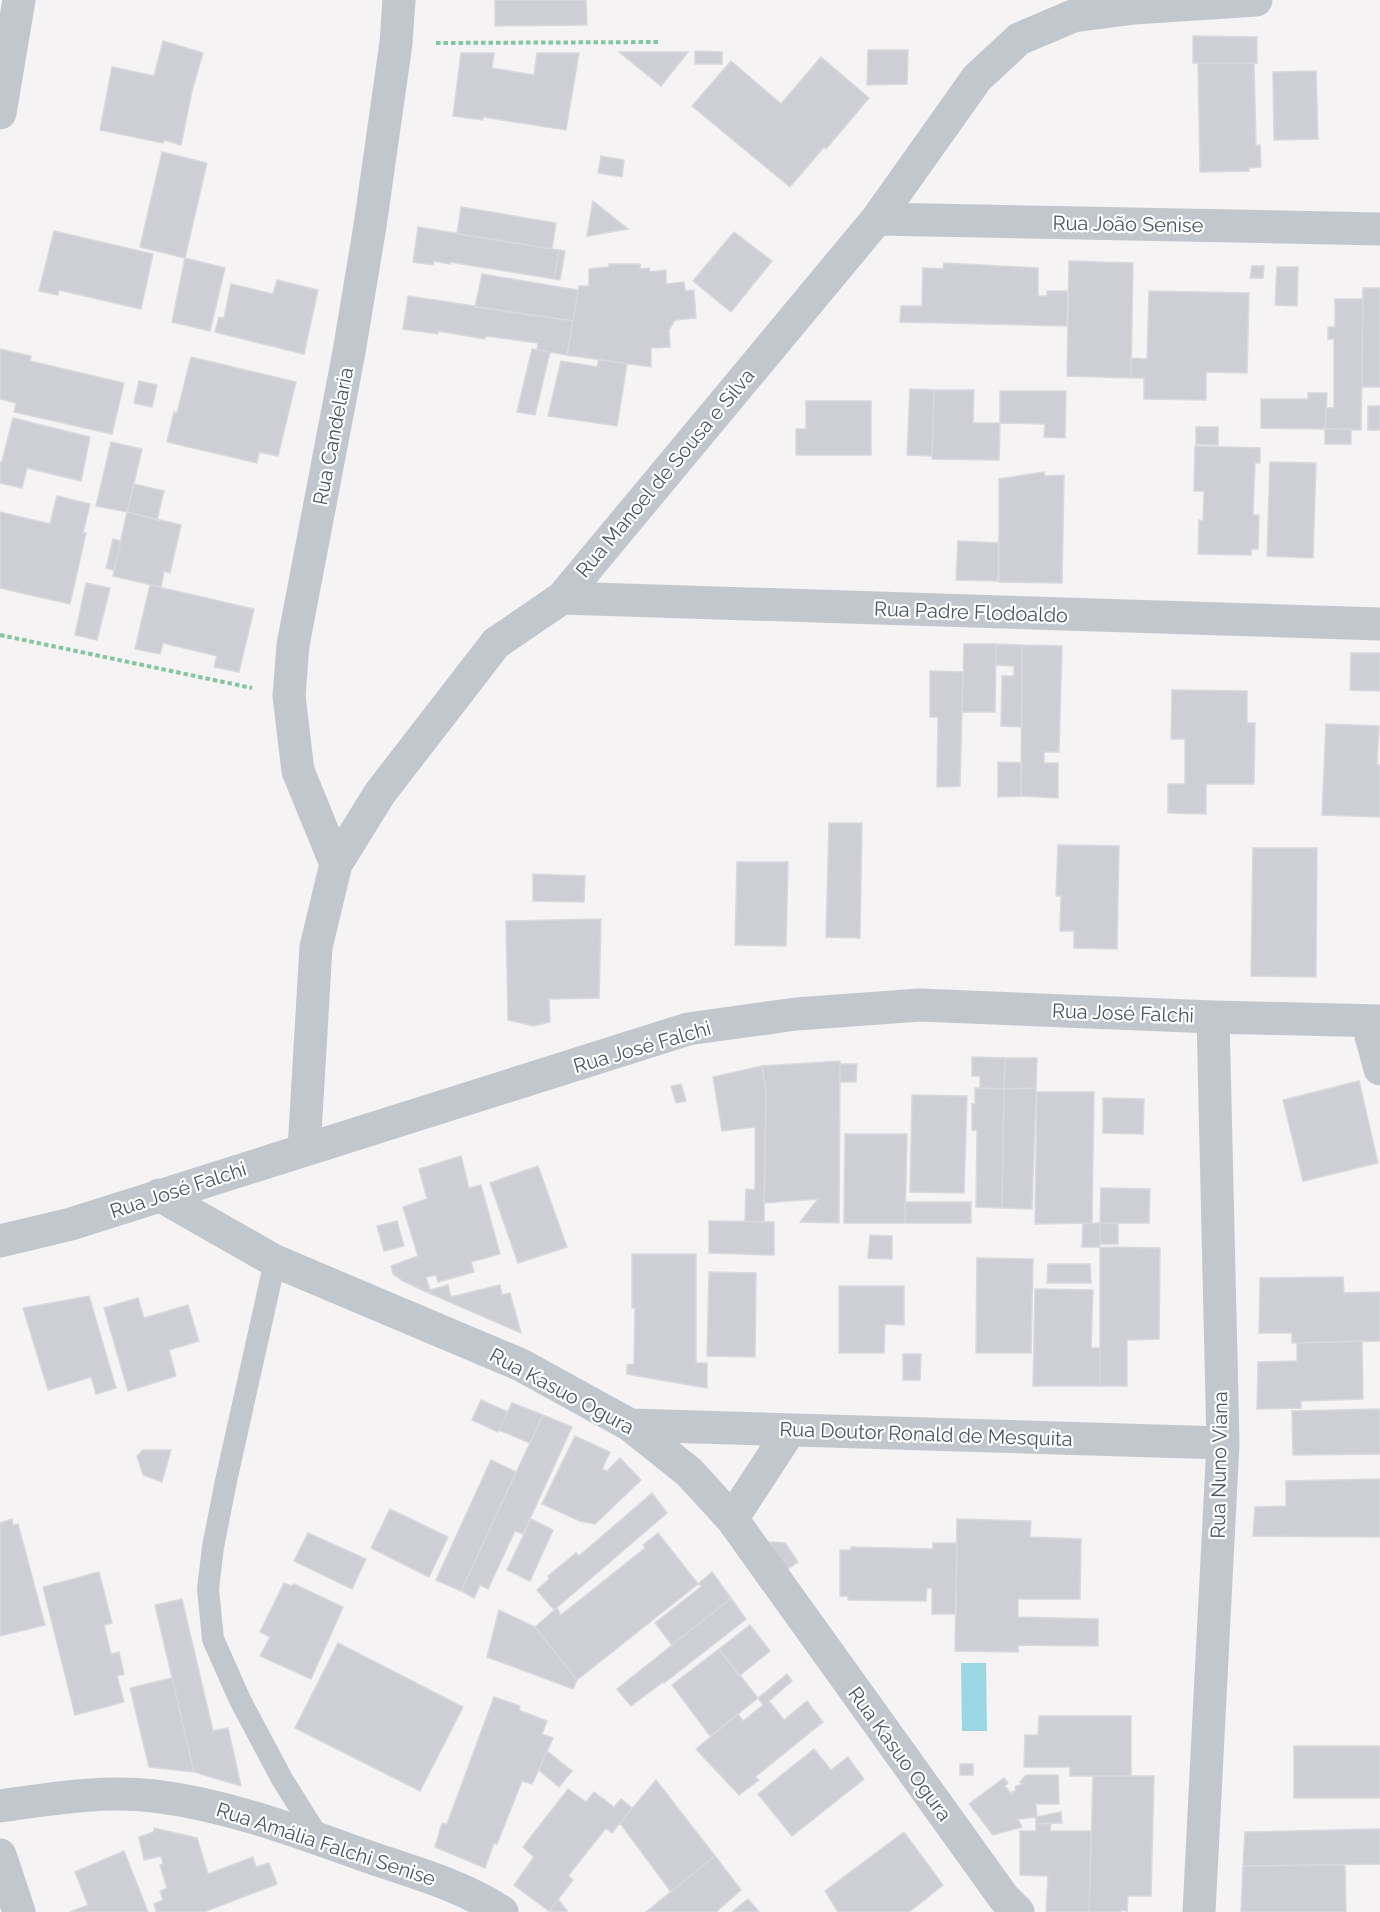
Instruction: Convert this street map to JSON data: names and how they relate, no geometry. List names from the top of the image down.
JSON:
{
  "streets": {
    "street": [
      "Rua João Senise",
      "Rua Candelaria",
      "Rua Manoel de Sousa e Silva",
      "Rua Padre Flodoaldo",
      "Rua José Falchi",
      "Rua Kasuo Ogura",
      "Rua Doutor Ronald de Mesquita",
      "Rua Nuno Viana",
      "Rua Amália Falchi Senise"
    ]
  },
  "crossings": [
    ["Rua João Senise", "Rua Manoel de Sousa e Silva"],
    ["Rua Candelaria", "Rua Manoel de Sousa e Silva"],
    ["Rua Manoel de Sousa e Silva", "Rua Padre Flodoaldo"],
    ["Rua Manoel de Sousa e Silva", "Rua José Falchi"],
    ["Rua José Falchi", "Rua Kasuo Ogura"],
    ["Rua José Falchi", "Rua Nuno Viana"],
    ["Rua Kasuo Ogura", "Rua Doutor Ronald de Mesquita"],
    ["Rua Doutor Ronald de Mesquita", "Rua Nuno Viana"]
  ]
}
